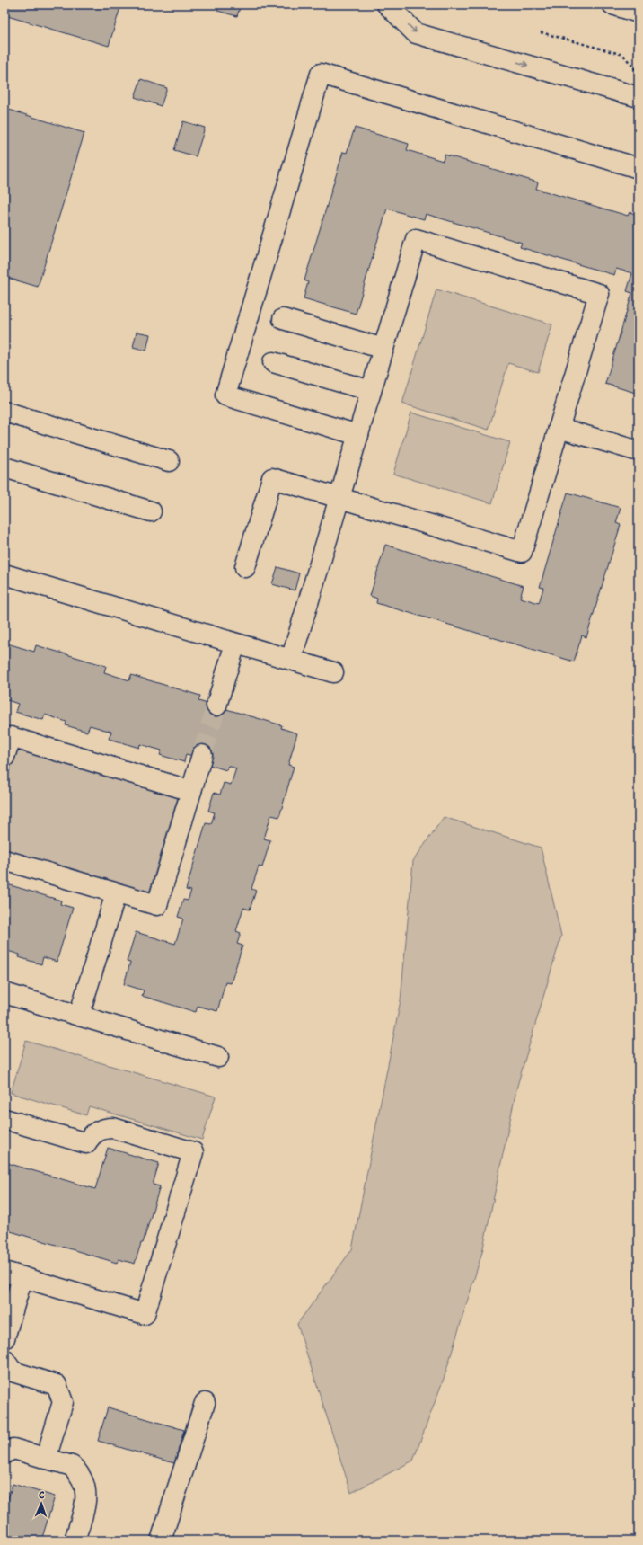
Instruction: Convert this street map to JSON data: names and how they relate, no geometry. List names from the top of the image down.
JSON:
{
  "north": "top"
}
